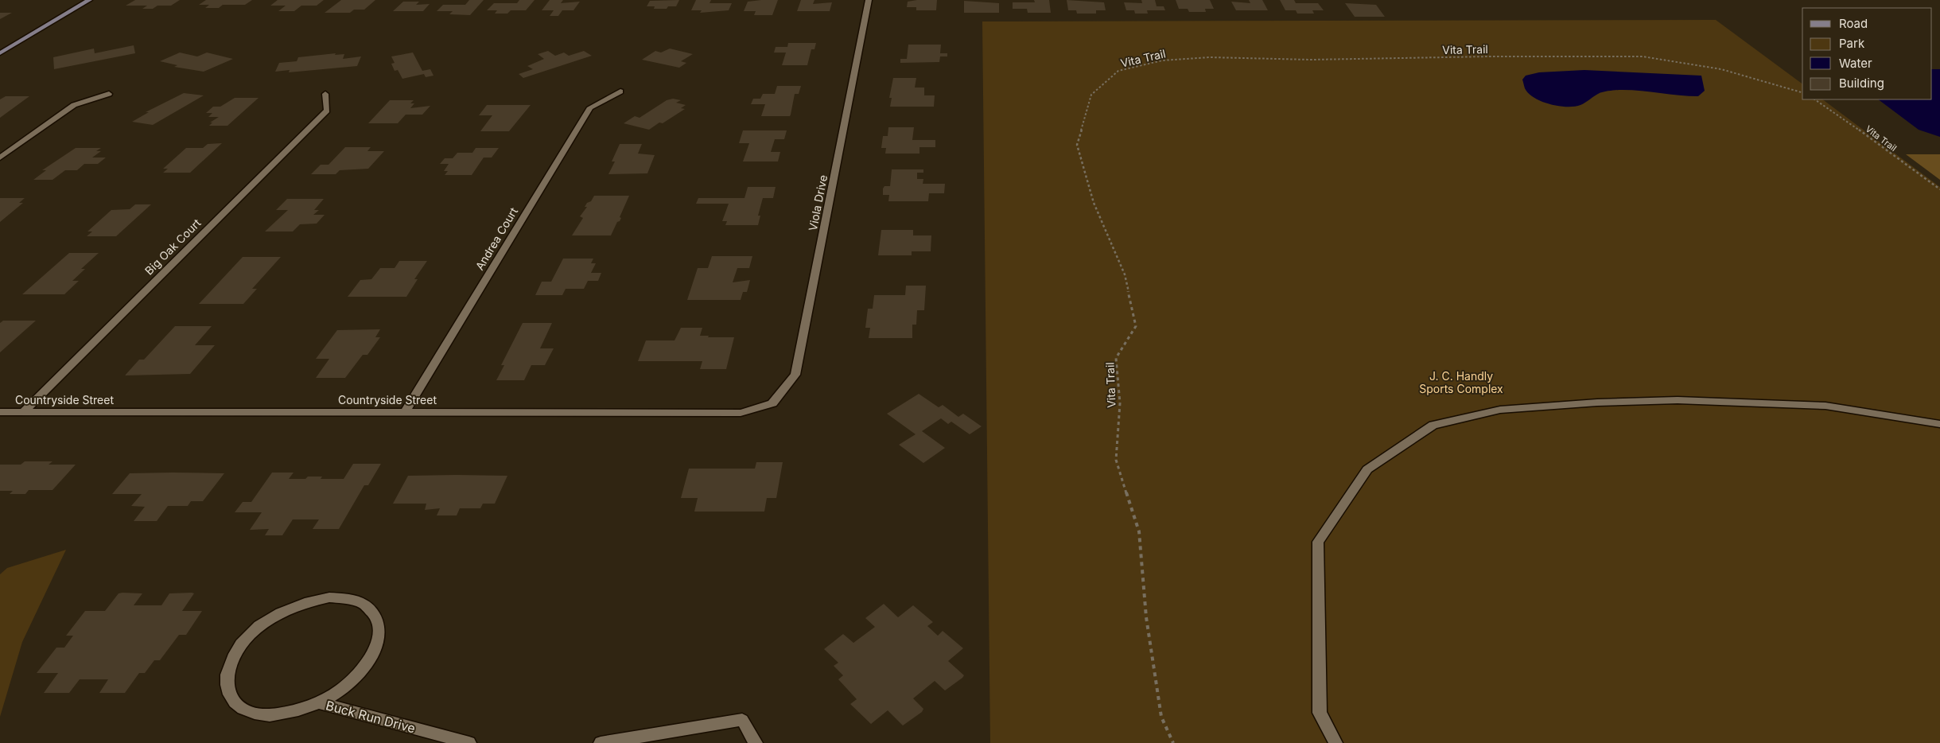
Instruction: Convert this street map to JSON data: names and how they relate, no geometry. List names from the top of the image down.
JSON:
{
  "streets": {
    "street": [
      "Viola Drive",
      "Andrea Court",
      "Big Oak Court",
      "Countryside Street",
      "Buck Run Drive"
    ],
    "path": ["Vita Trail"]
  },
  "crossings": [
    ["Viola Drive", "Countryside Street"],
    ["Andrea Court", "Countryside Street"],
    ["Big Oak Court", "Countryside Street"]
  ],
  "parks": ["J. C. Handly Sports Complex"],
  "legend": [
    "Road",
    "Park",
    "Water",
    "Building"
  ]
}
